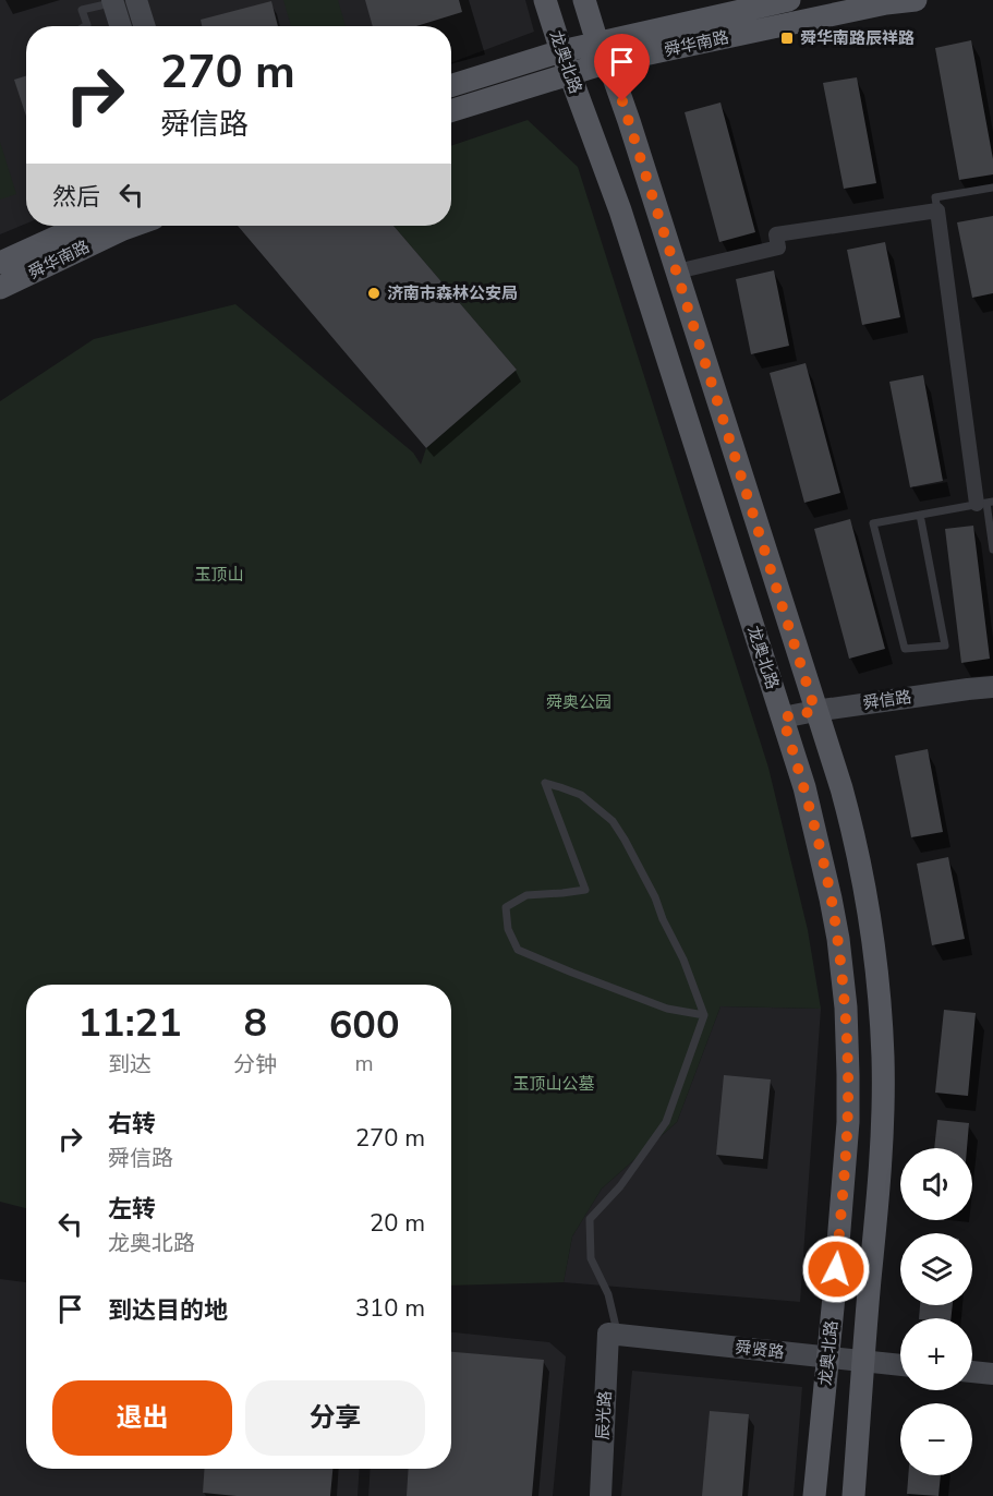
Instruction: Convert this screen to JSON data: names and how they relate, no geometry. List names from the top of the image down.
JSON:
{
  "streets": {
    "main road": ["舜华南路", "龙奥北路"],
    "street": ["舜信路", "舜贤路", "辰光路"]
  },
  "crossings": [
    ["舜华南路", "龙奥北路"],
    ["龙奥北路", "舜信路"],
    ["龙奥北路", "舜贤路"],
    ["舜贤路", "辰光路"]
  ],
  "parks": ["玉顶山", "舜奥公园", "玉顶山公墓"],
  "places": {
    "transit": ["舜华南路辰祥路"],
    "other": ["济南市森林公安局"]
  },
  "page": {
    "turn": ["270 m", "舜信路"],
    "then": "然后",
    "eta": [
      "11:21",
      "到达",
      "8",
      "分钟",
      "600",
      "m"
    ],
    "list": [
      {
        "name": "右转",
        "note": "舜信路",
        "value": "270 m"
      },
      {
        "name": "左转",
        "note": "龙奥北路",
        "value": "20 m"
      },
      {
        "name": "到达目的地",
        "value": "310 m"
      }
    ],
    "map_buttons": ["+", "−"],
    "buttons": ["退出", "分享"]
  }
}
